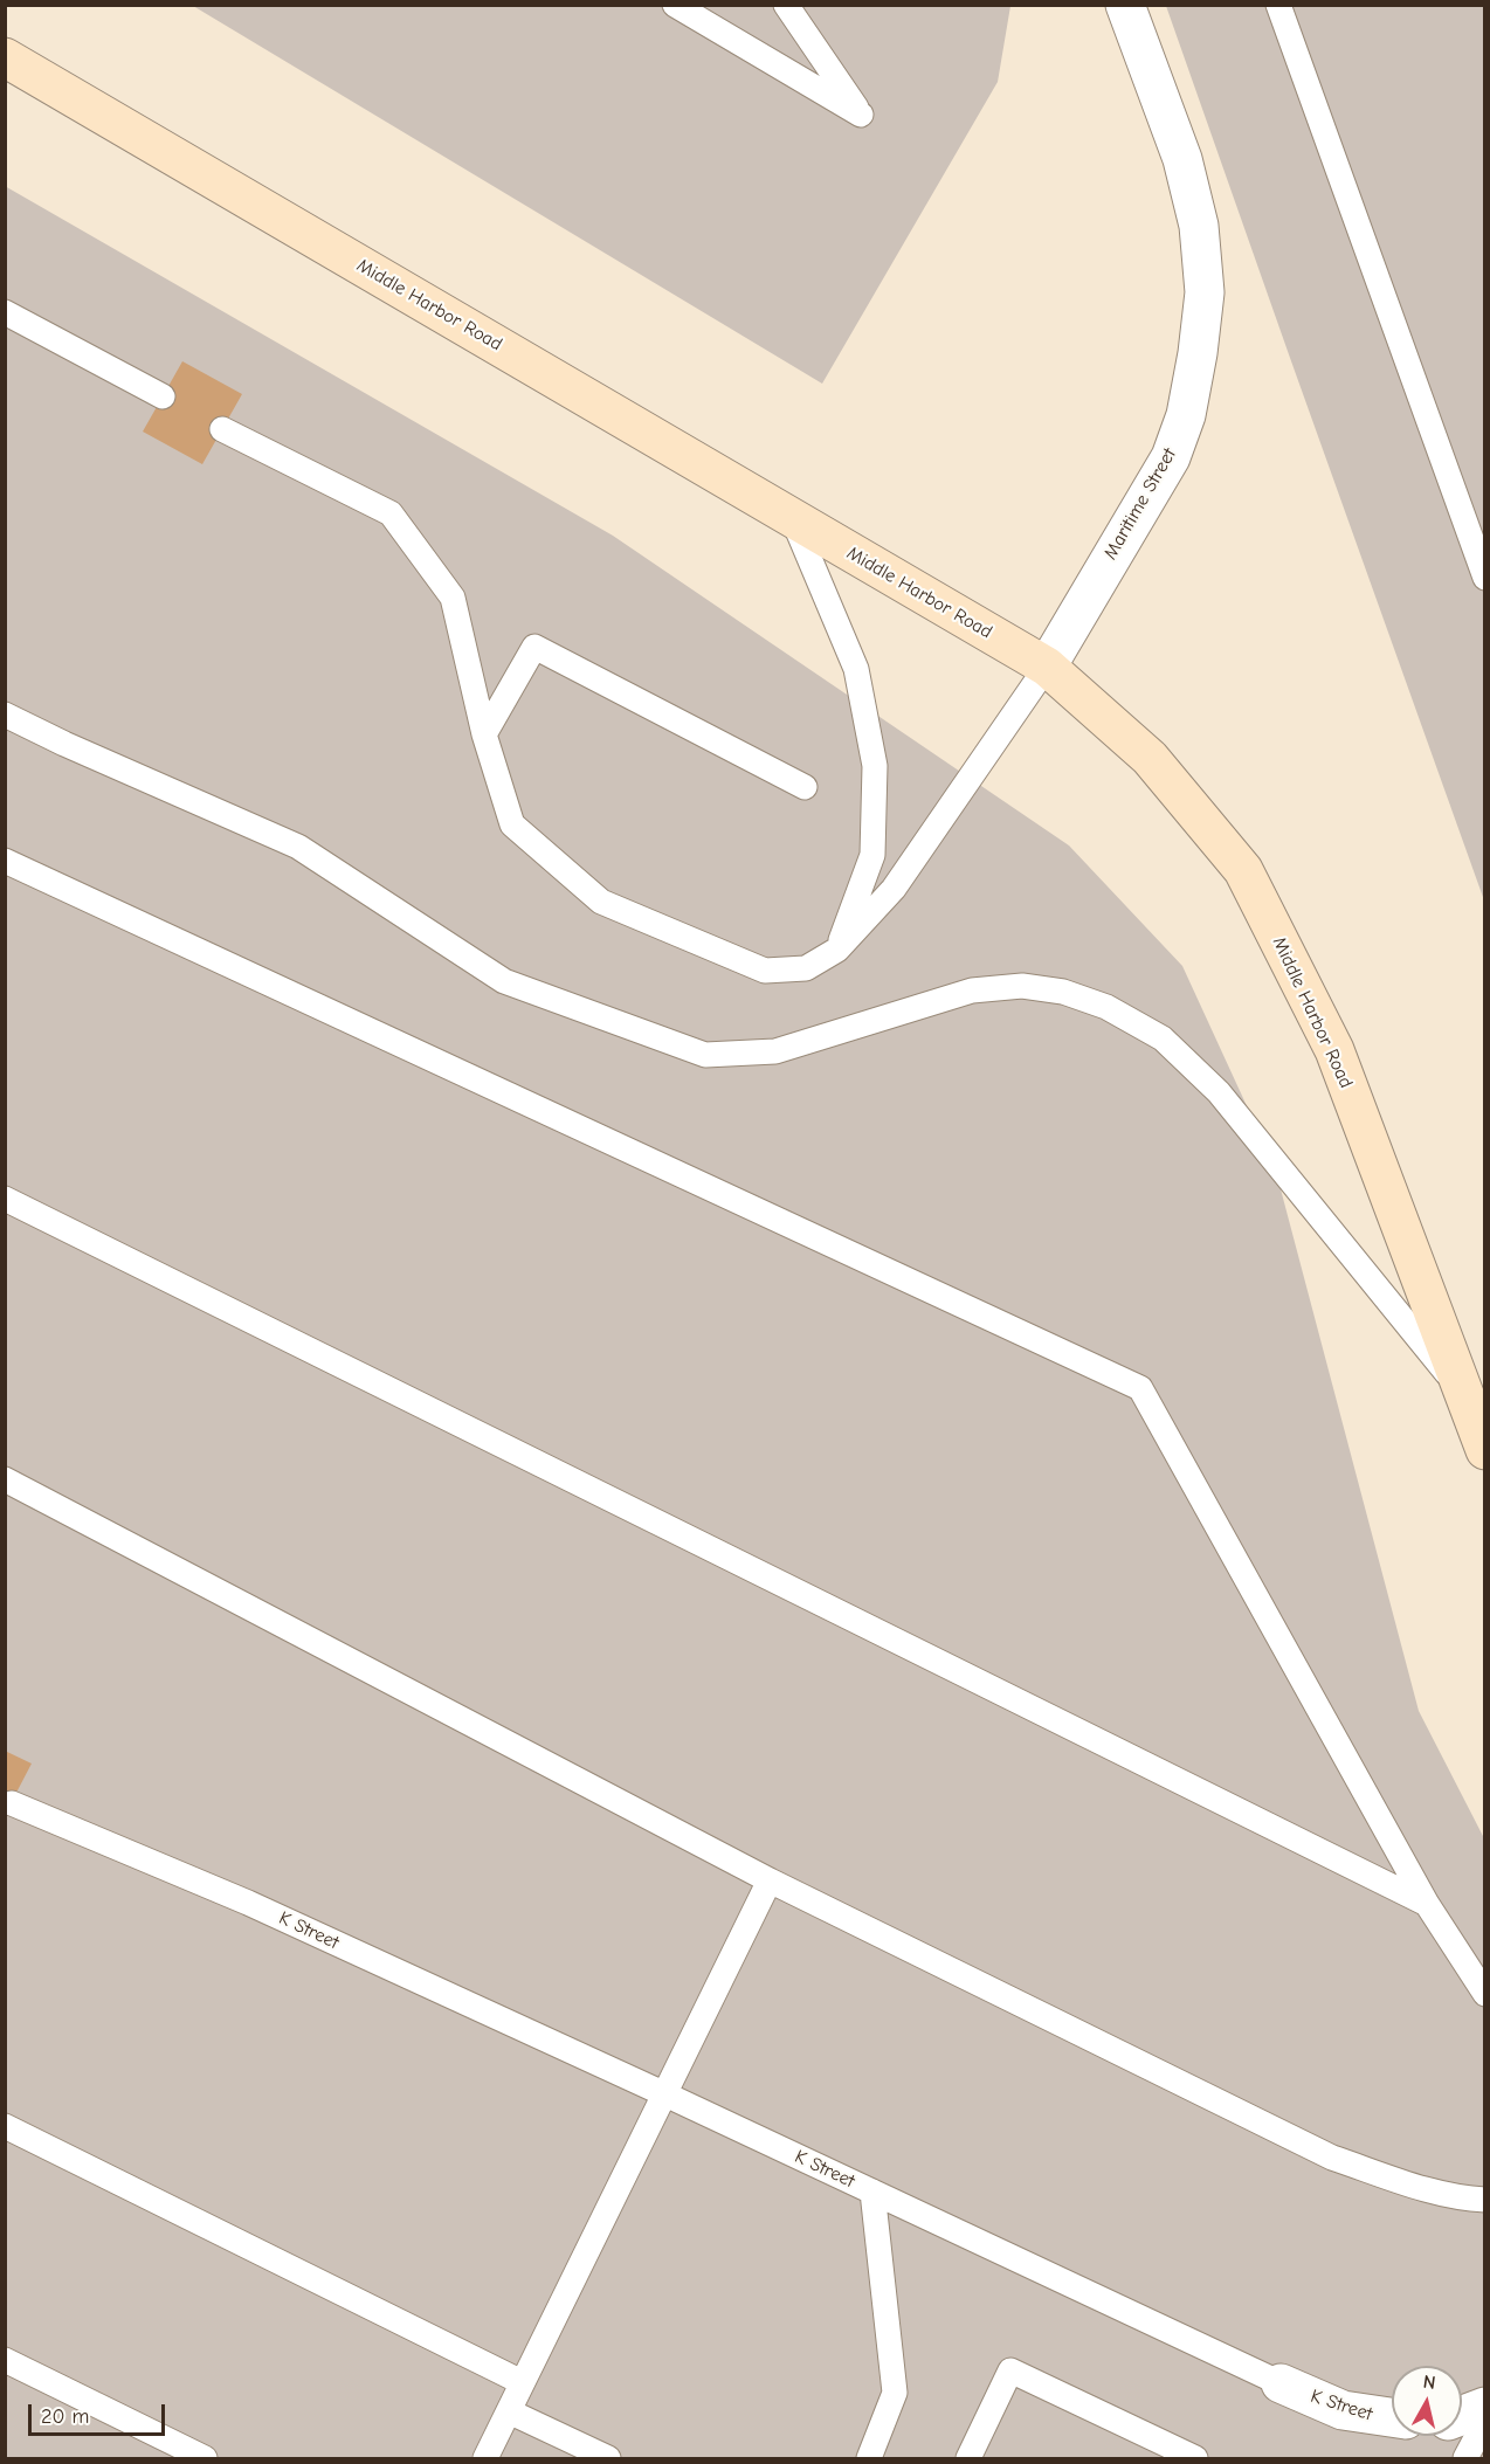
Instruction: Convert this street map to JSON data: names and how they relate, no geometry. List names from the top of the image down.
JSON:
{
  "streets": {
    "main road": ["Middle Harbor Road"],
    "street": ["Maritime Street", "K Street"]
  },
  "crossings": [
    ["Middle Harbor Road", "Maritime Street"]
  ],
  "scale_bar": "20 m",
  "north": "top"
}
